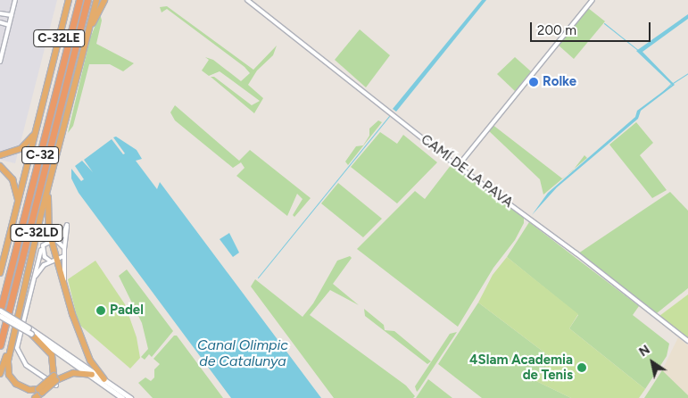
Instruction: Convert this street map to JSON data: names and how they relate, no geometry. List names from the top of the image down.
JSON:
{
  "streets": {
    "highway": ["C-32LE", "C-32", "C-32LD"],
    "street": ["CAMÍ DE LA PAVA"]
  },
  "water": ["Canal Olimpic de Catalunya"],
  "places": ["Rolke", "Padel", "4Slam Academia de Tenis"],
  "scale_bar": "200 m",
  "north": "top left"
}
